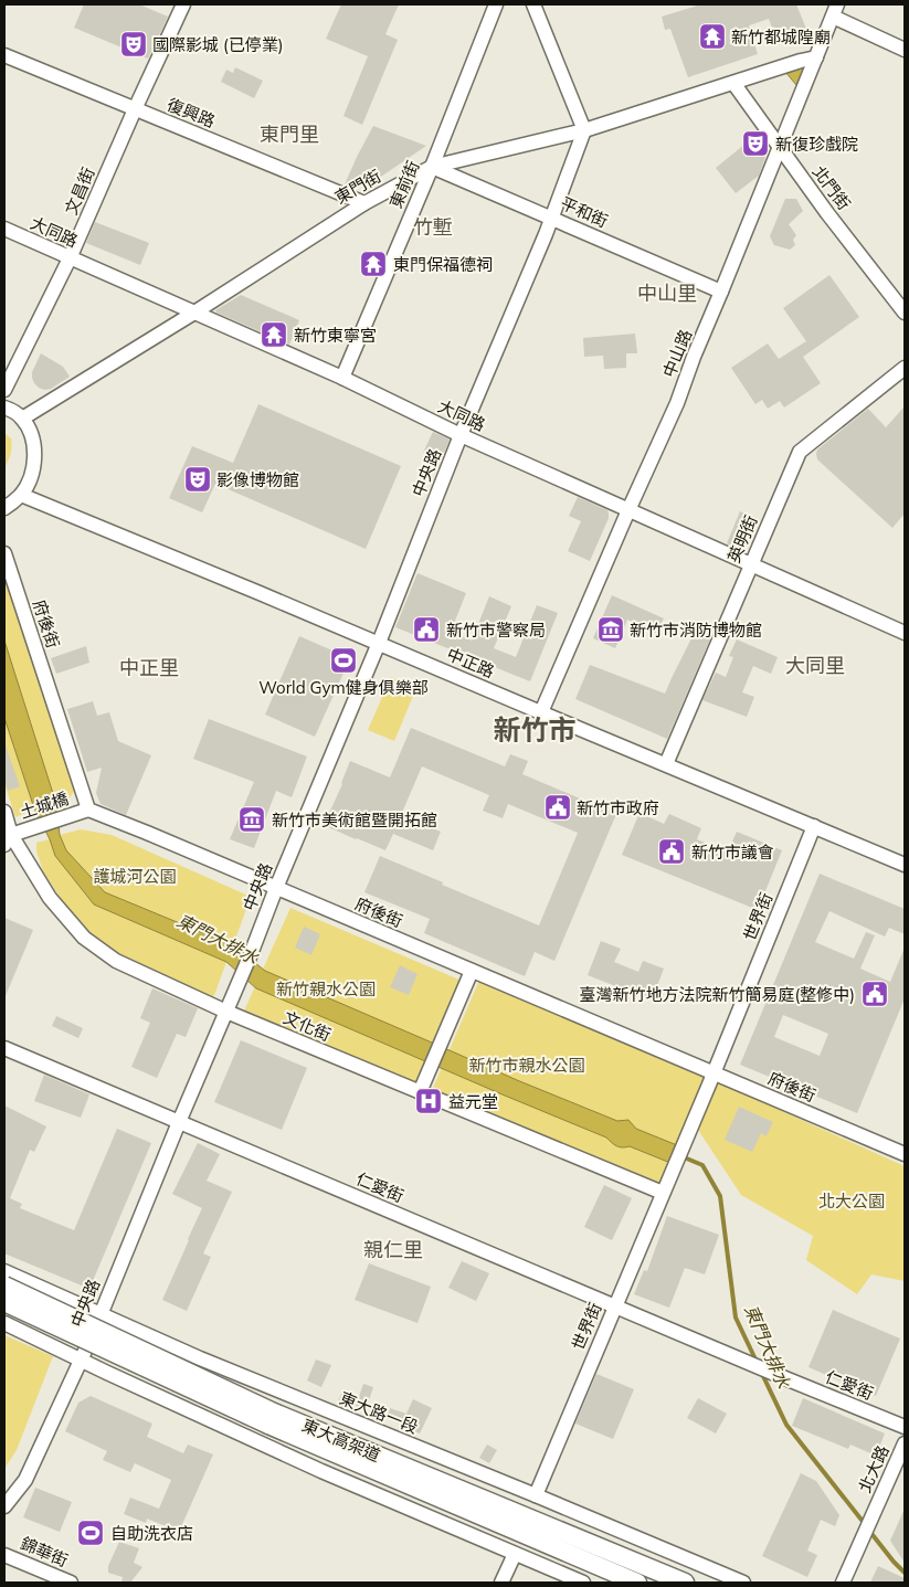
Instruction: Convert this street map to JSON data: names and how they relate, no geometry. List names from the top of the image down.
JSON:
{
  "streets": {
    "main road": ["東大高架道"],
    "street": [
      "復興路",
      "東前街",
      "東門街",
      "北門街",
      "文昌街",
      "平和街",
      "大同路",
      "中山路",
      "中央路",
      "英明街",
      "府後街",
      "中正路",
      "土城橋",
      "世界街",
      "文化街",
      "仁愛街",
      "東大路一段",
      "北大路",
      "錦華街"
    ]
  },
  "crossings": [
    ["復興路", "東門街"],
    ["復興路", "文昌街"],
    ["東前街", "東門街"],
    ["東前街", "平和街"],
    ["東前街", "大同路"],
    ["東門街", "北門街"],
    ["東門街", "平和街"],
    ["東門街", "大同路"],
    ["東門街", "中山路"],
    ["東門街", "中央路"],
    ["北門街", "中山路"],
    ["文昌街", "大同路"],
    ["平和街", "中山路"],
    ["平和街", "中央路"],
    ["大同路", "中山路"],
    ["大同路", "中央路"],
    ["大同路", "英明街"],
    ["中山路", "中正路"],
    ["中央路", "府後街"],
    ["中央路", "中正路"],
    ["中央路", "文化街"],
    ["中央路", "仁愛街"],
    ["中央路", "東大路一段"],
    ["英明街", "中正路"],
    ["府後街", "土城橋"],
    ["府後街", "世界街"],
    ["中正路", "世界街"],
    ["土城橋", "文化街"],
    ["世界街", "文化街"],
    ["世界街", "仁愛街"],
    ["世界街", "東大路一段"]
  ],
  "districts": [
    "東門里",
    "竹塹",
    "中山里",
    "大同里",
    "中正里",
    "新竹市",
    "親仁里"
  ],
  "water": ["東門大排水"],
  "parks": [
    "護城河公園",
    "新竹親水公園",
    "新竹市親水公園",
    "北大公園"
  ],
  "places": {
    "temple": ["新竹都城隍廟", "東門保福德祠", "新竹東寧宮"],
    "theatre": ["國際影城 (已停業)", "新復珍戲院", "影像博物館"],
    "public building": [
      "新竹市警察局",
      "新竹市政府",
      "新竹市議會",
      "臺灣新竹地方法院新竹簡易庭(整修中)"
    ],
    "museum": ["新竹市消防博物館", "新竹市美術館暨開拓館"],
    "sports": ["World Gym健身俱樂部", "自助洗衣店"],
    "hospital": ["益元堂"]
  }
}
